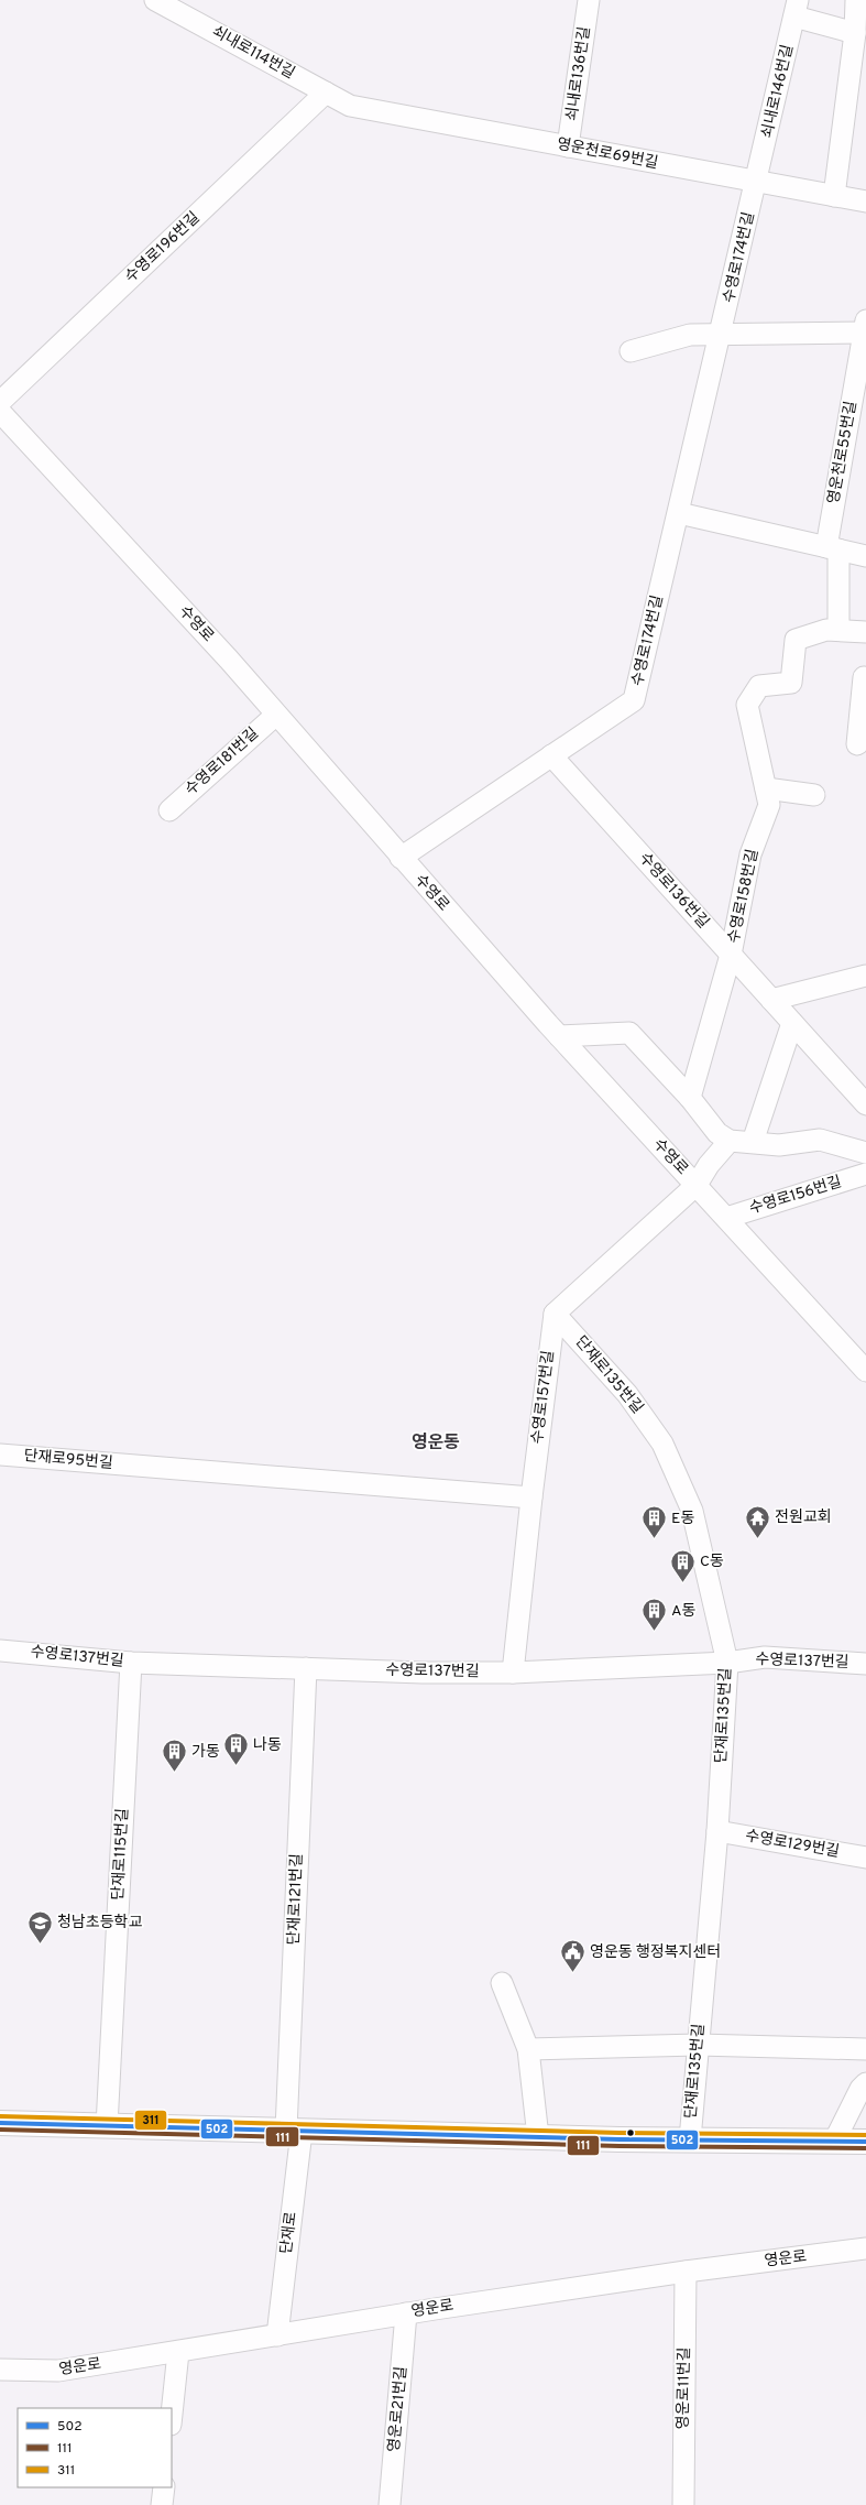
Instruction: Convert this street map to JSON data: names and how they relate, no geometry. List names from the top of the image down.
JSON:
{
  "streets": {
    "street": [
      "쇠내로114번길",
      "쇠내로136번길",
      "쇠내로146번길",
      "영운천로69번길",
      "수영로196번길",
      "수영로174번길",
      "영운천로55번길",
      "수영로",
      "수영로181번길",
      "수영로136번길",
      "수영로158번길",
      "수영로156번길",
      "단재로135번길",
      "수영로157번길",
      "단재로95번길",
      "수영로137번길",
      "수영로129번길",
      "단재로115번길",
      "단재로121번길",
      "단재로",
      "영운로",
      "영운로11번길",
      "영운로21번길"
    ]
  },
  "crossings": [
    ["쇠내로114번길", "영운천로69번길"],
    ["쇠내로114번길", "수영로196번길"],
    ["쇠내로136번길", "영운천로69번길"],
    ["쇠내로146번길", "영운천로69번길"],
    ["쇠내로146번길", "수영로174번길"],
    ["영운천로69번길", "수영로174번길"],
    ["수영로174번길", "수영로"],
    ["수영로174번길", "수영로136번길"],
    ["영운천로55번길", "수영로158번길"],
    ["수영로", "수영로181번길"],
    ["수영로", "수영로156번길"],
    ["수영로136번길", "수영로158번길"],
    ["단재로135번길", "수영로157번길"],
    ["단재로135번길", "수영로137번길"],
    ["단재로135번길", "수영로129번길"],
    ["수영로157번길", "단재로95번길"],
    ["수영로157번길", "수영로137번길"],
    ["수영로137번길", "단재로115번길"],
    ["수영로137번길", "단재로121번길"],
    ["단재로121번길", "단재로"],
    ["단재로", "영운로"],
    ["영운로", "영운로11번길"],
    ["영운로", "영운로21번길"]
  ],
  "districts": ["영운동"],
  "places": {
    "temple": ["전원교회"],
    "building": [
      "E동",
      "C동",
      "A동",
      "나동",
      "가동"
    ],
    "school or university": ["청남초등학교"],
    "public building": ["영운동 행정복지센터"]
  },
  "lines": ["transit line 311", "transit line 502", "transit line 111"],
  "legend": ["502", "111", "311"]
}
